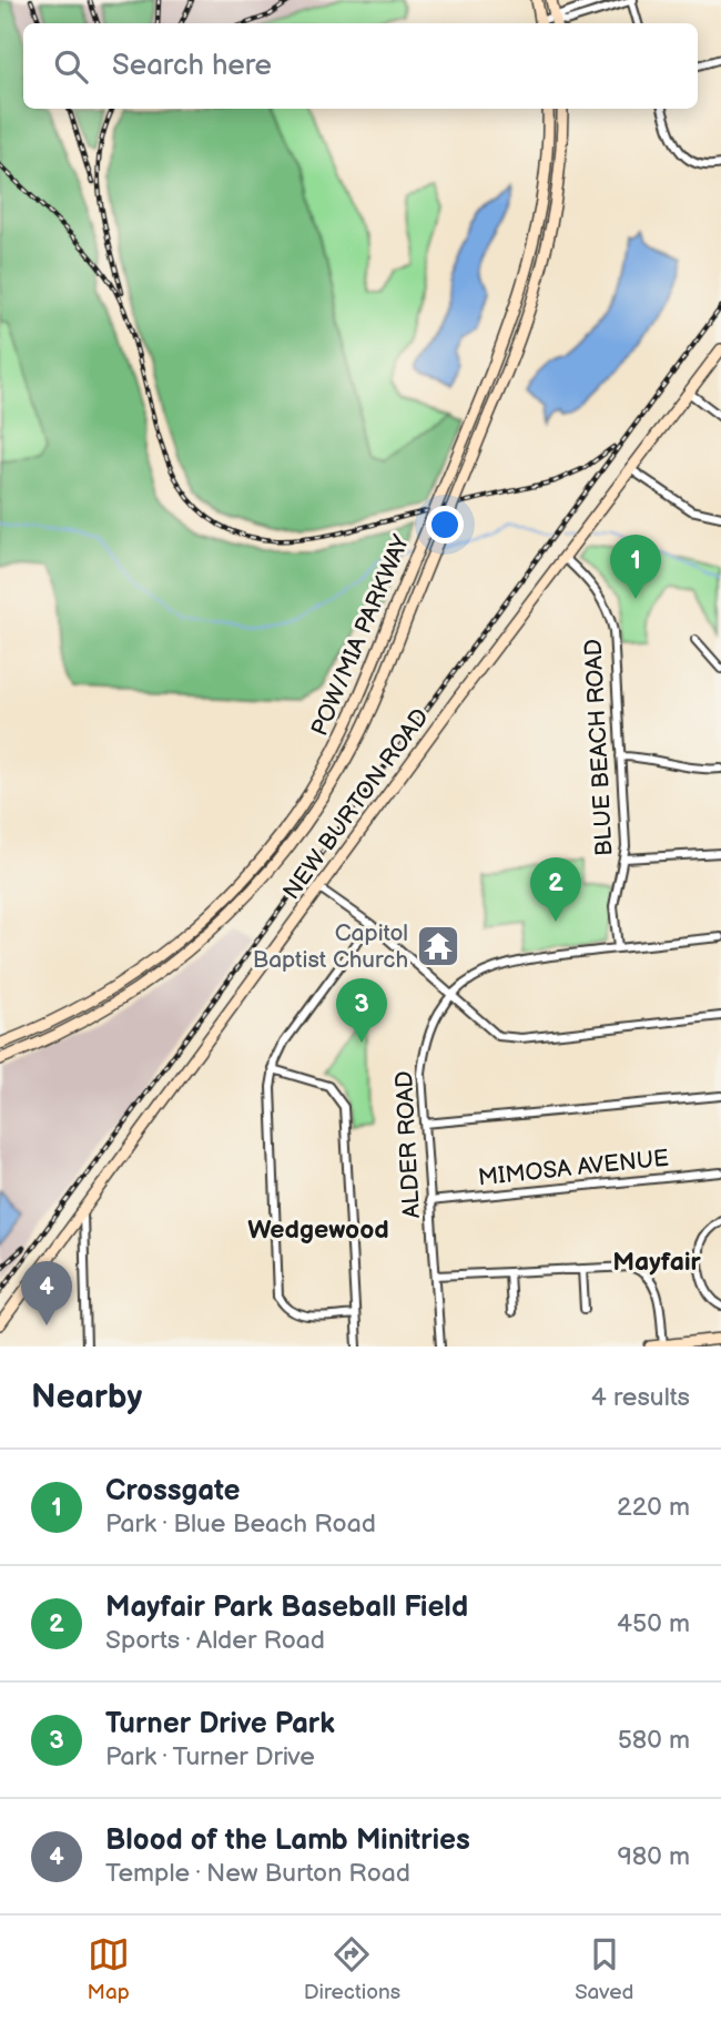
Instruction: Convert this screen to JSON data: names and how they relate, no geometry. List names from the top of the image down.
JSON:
{
  "streets": {
    "main road": ["POW/MIA PARKWAY", "NEW BURTON ROAD"],
    "street": ["BLUE BEACH ROAD", "ALDER ROAD", "MIMOSA AVENUE"]
  },
  "crossings": [
    ["BLUE BEACH ROAD", "NEW BURTON ROAD"],
    ["BLUE BEACH ROAD", "ALDER ROAD"],
    ["ALDER ROAD", "MIMOSA AVENUE"]
  ],
  "districts": ["Wedgewood", "Mayfair"],
  "places": {
    "temple": ["Capitol Baptist Church"]
  },
  "page": {
    "search": "Search here",
    "pins": [
      "1",
      "2",
      "3",
      "4"
    ],
    "heading": ["Nearby", "4 results"],
    "list": [
      {
        "mark": "1",
        "name": "Crossgate",
        "note": "Park · Blue Beach Road",
        "value": "220 m"
      },
      {
        "mark": "2",
        "name": "Mayfair Park Baseball Field",
        "note": "Sports · Alder Road",
        "value": "450 m"
      },
      {
        "mark": "3",
        "name": "Turner Drive Park",
        "note": "Park · Turner Drive",
        "value": "580 m"
      },
      {
        "mark": "4",
        "name": "Blood of the Lamb Minitries",
        "note": "Temple · New Burton Road",
        "value": "980 m"
      }
    ],
    "nav": ["Map", "Directions", "Saved"]
  }
}
